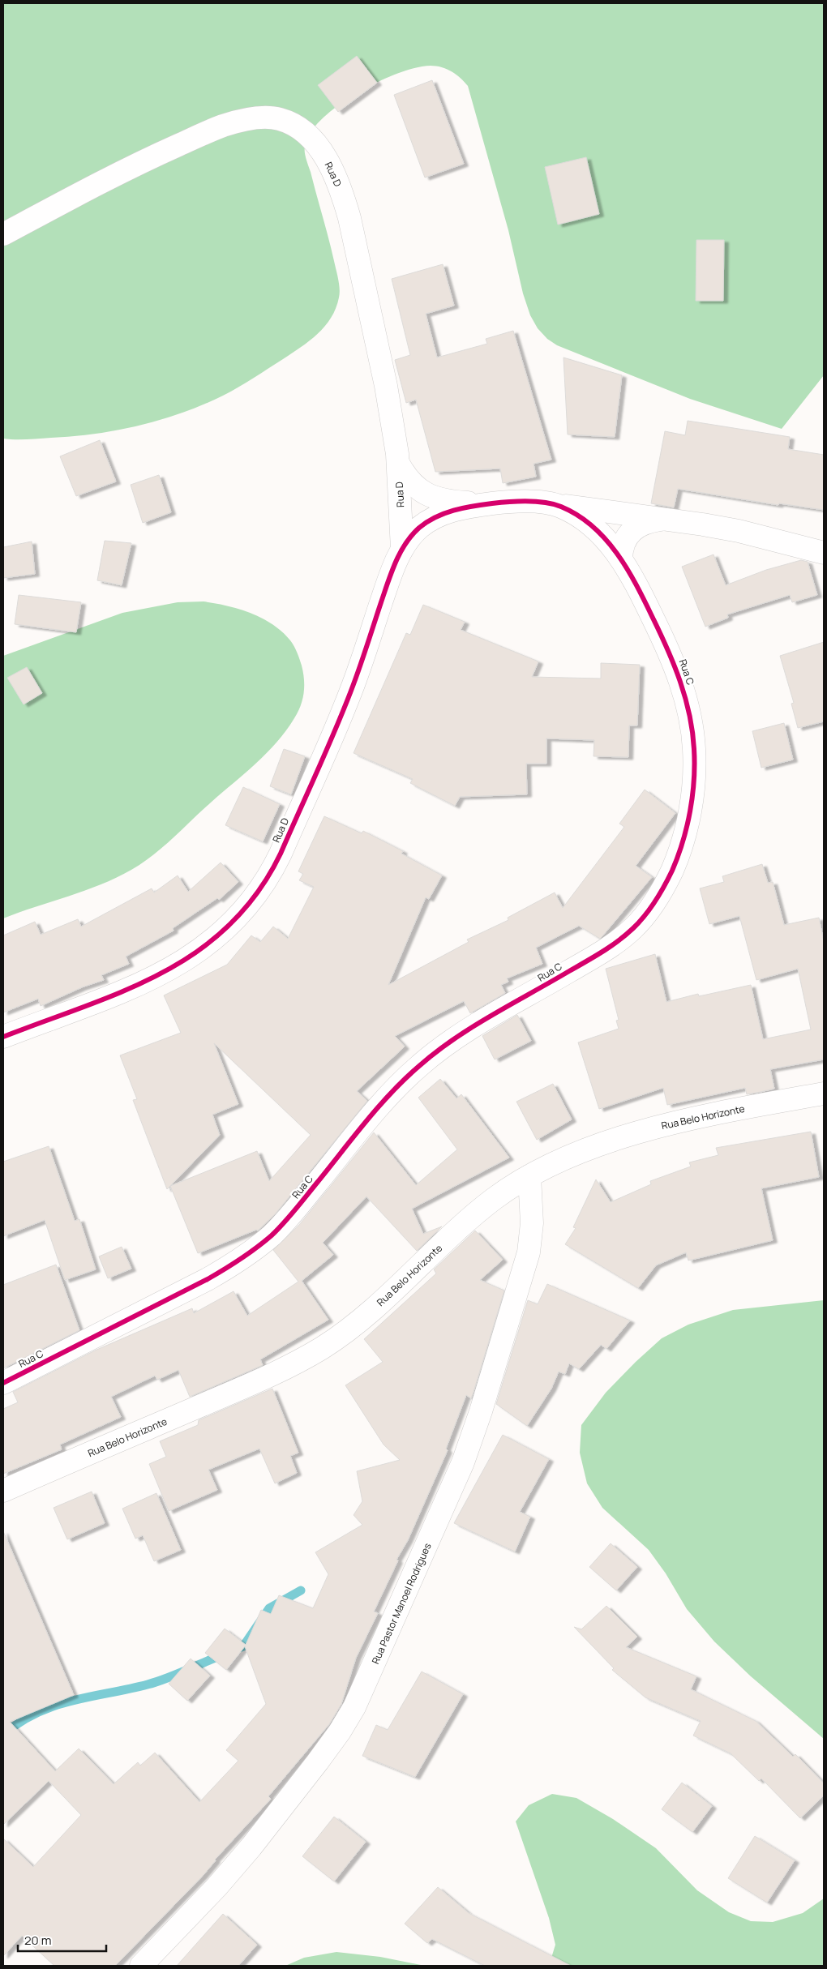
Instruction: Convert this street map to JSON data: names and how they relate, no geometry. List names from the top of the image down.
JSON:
{
  "streets": {
    "street": [
      "Rua D",
      "Rua C",
      "Rua Belo Horizonte",
      "Rua Pastor Manoel Rodrigues"
    ]
  },
  "crossings": [
    ["Rua D", "Rua C"],
    ["Rua Belo Horizonte", "Rua Pastor Manoel Rodrigues"]
  ],
  "scale_bar": "20 m"
}
